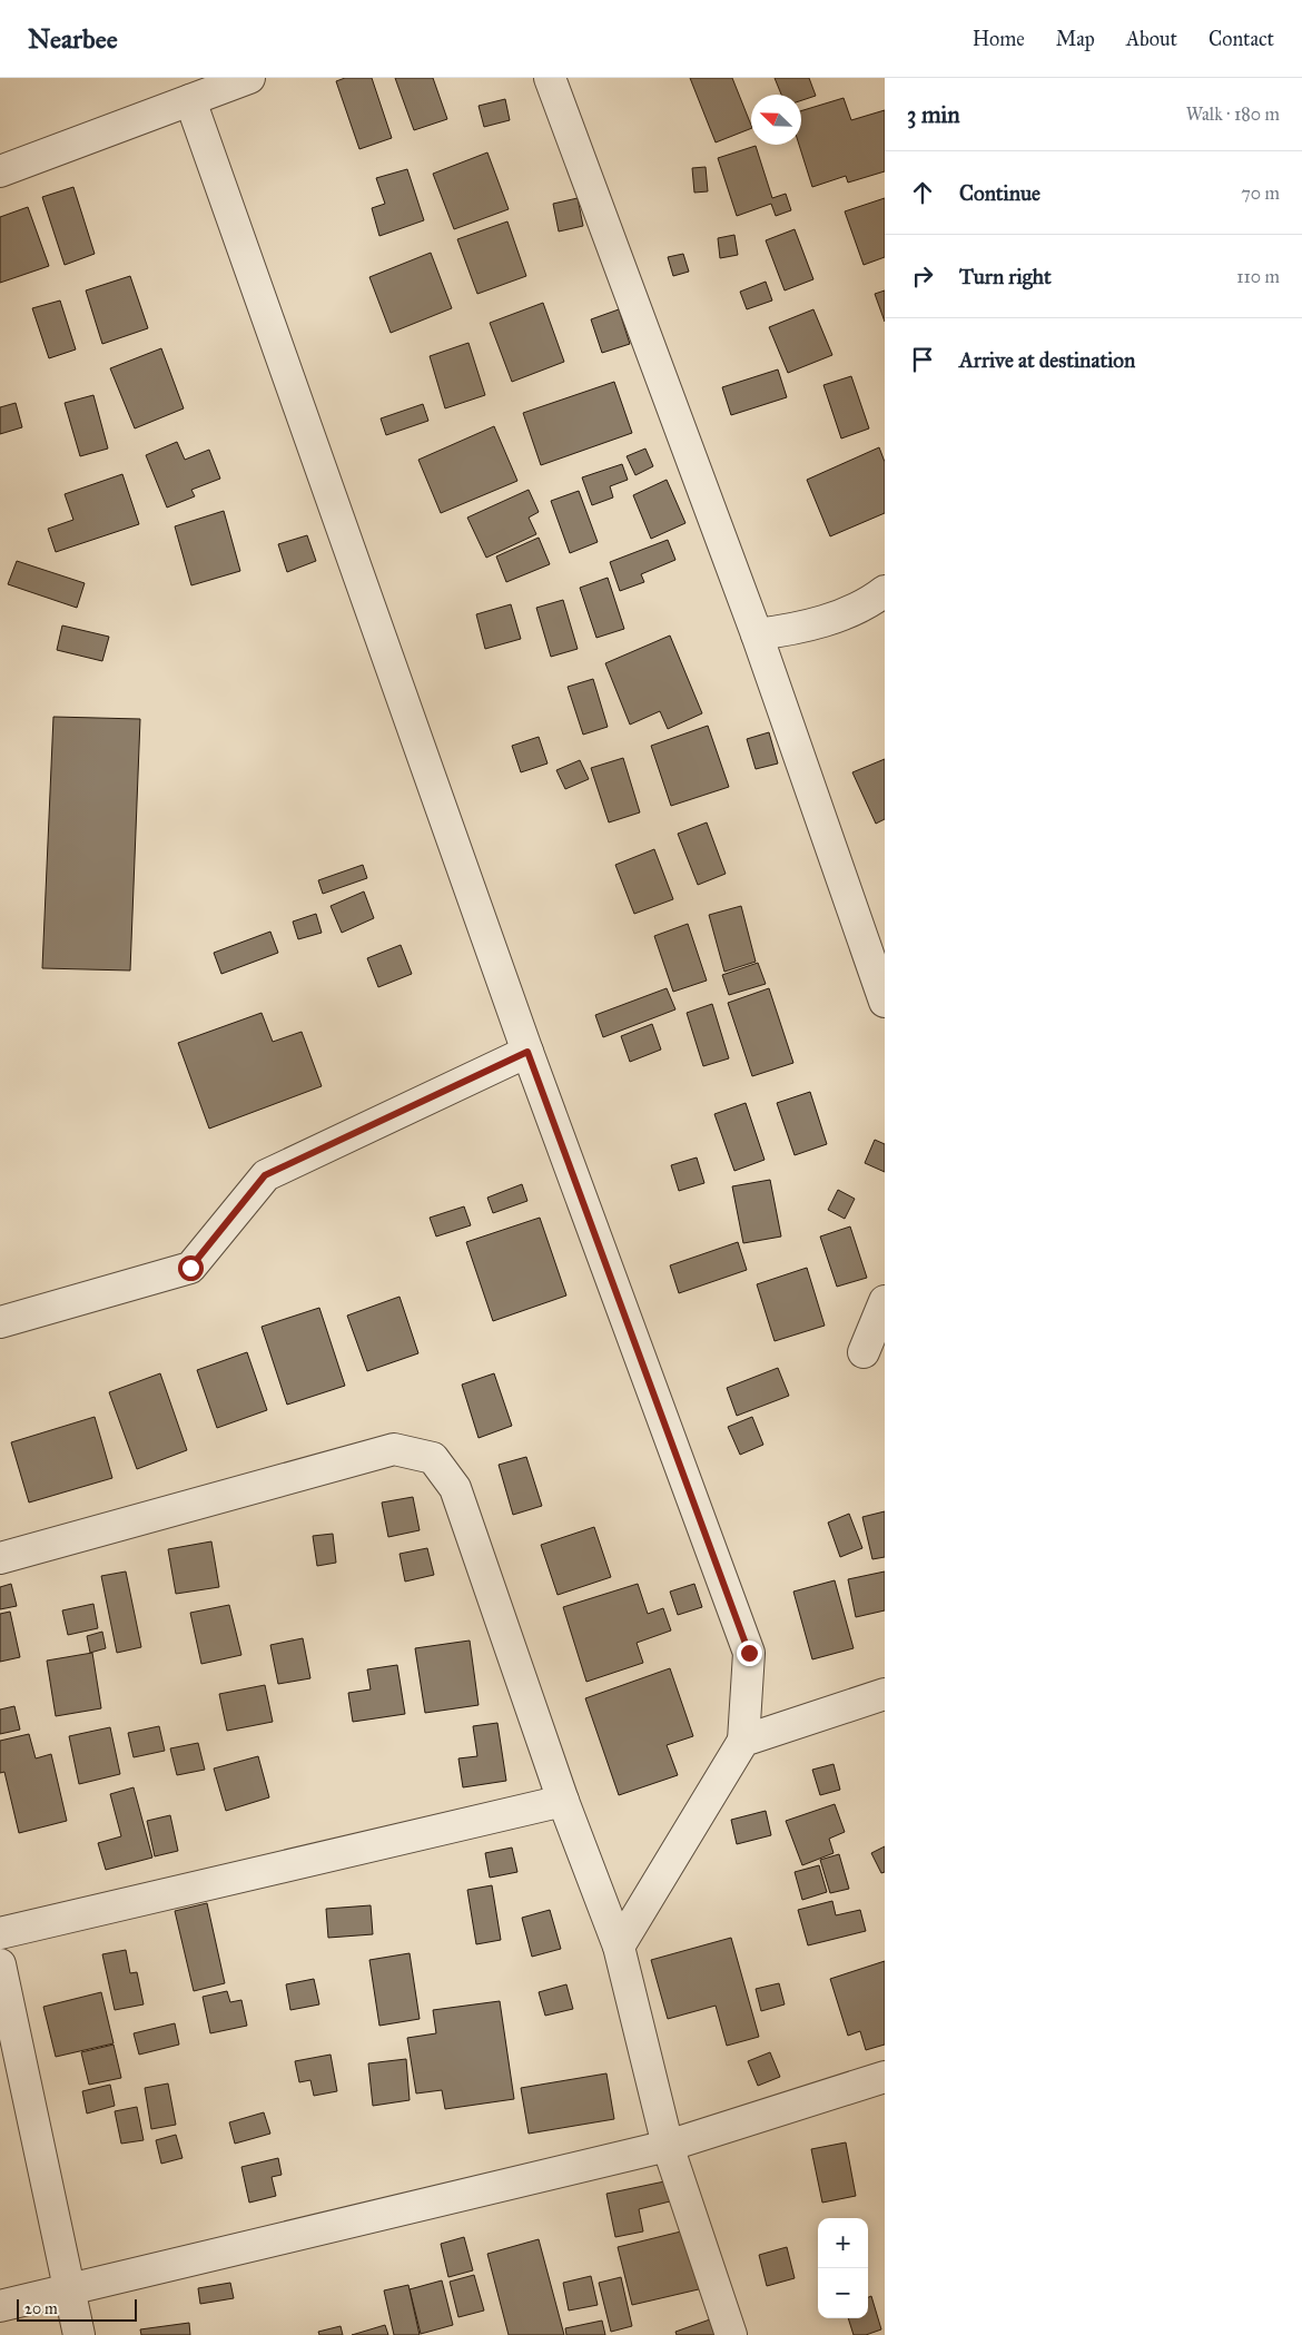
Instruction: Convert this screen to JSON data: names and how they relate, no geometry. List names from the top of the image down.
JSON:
{
  "scale_bar": "20 m",
  "north": "top left",
  "page": {
    "header": "Nearbee",
    "nav": [
      "Home",
      "Map",
      "About",
      "Contact"
    ],
    "heading": ["3 min", "Walk · 180 m"],
    "list": [
      ["Continue", "70 m"],
      ["Turn right", "110 m"],
      "Arrive at destination"
    ],
    "map_buttons": ["+", "−"],
    "scale": "20 m"
  }
}
